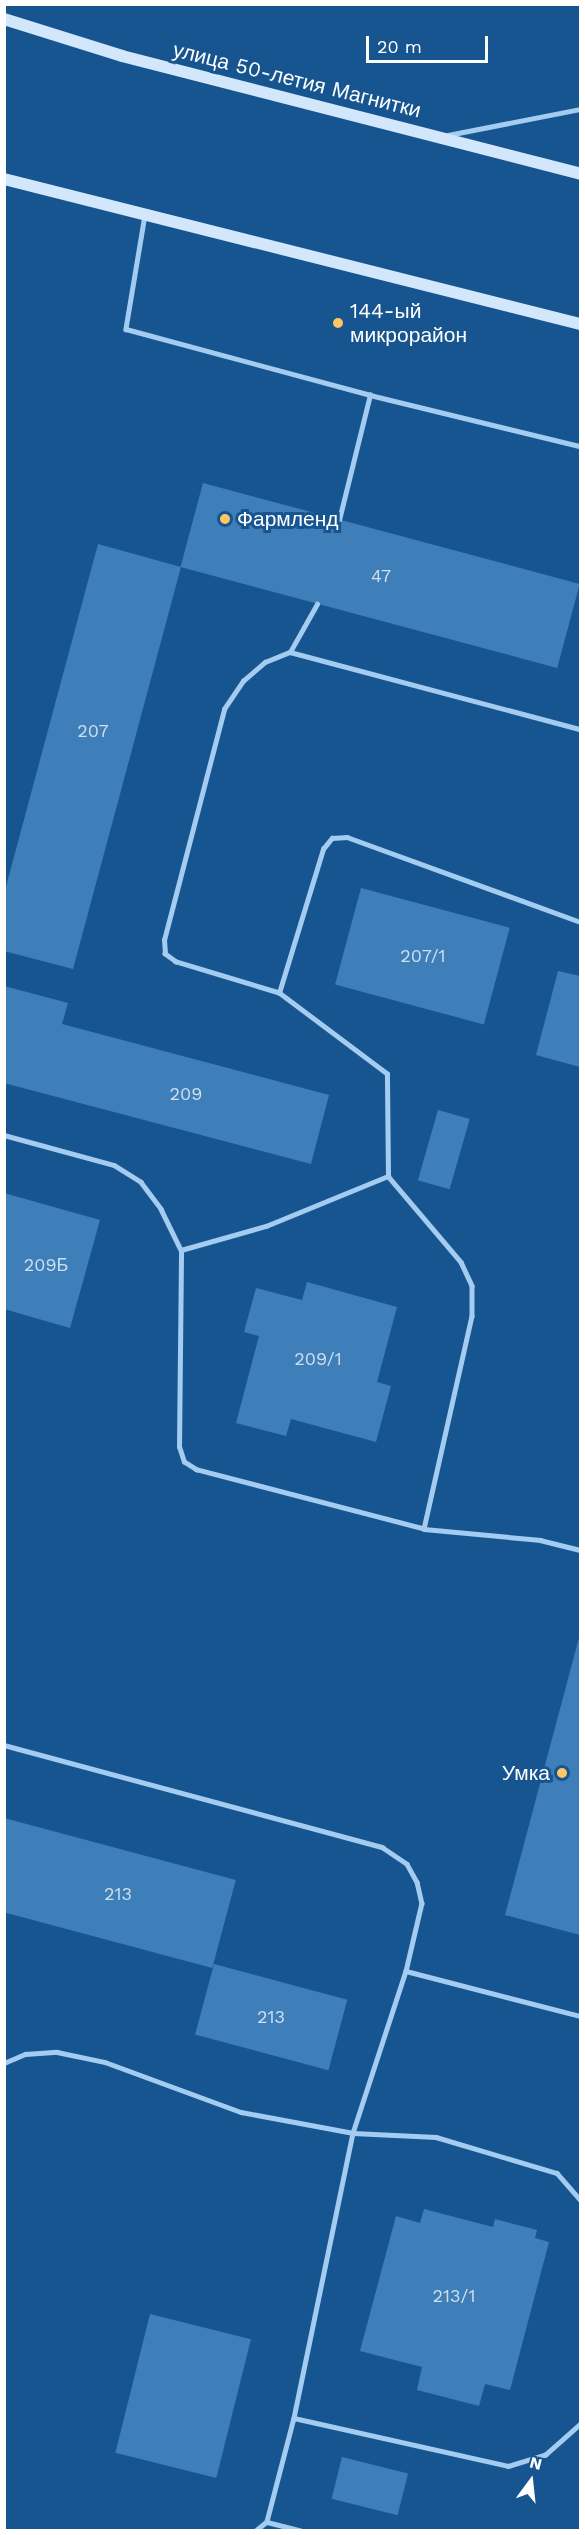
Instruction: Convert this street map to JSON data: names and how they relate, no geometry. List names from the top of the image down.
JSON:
{
  "streets": {
    "main road": ["улица 50-летия Магнитки"]
  },
  "places": ["144-ый микрорайон", "Фармленд", "Умка"],
  "house_numbers": [
    "47",
    "207",
    "207/1",
    "209",
    "209Б",
    "209/1",
    "213",
    "213",
    "213/1"
  ],
  "scale_bar": "20 m",
  "north": "top"
}
